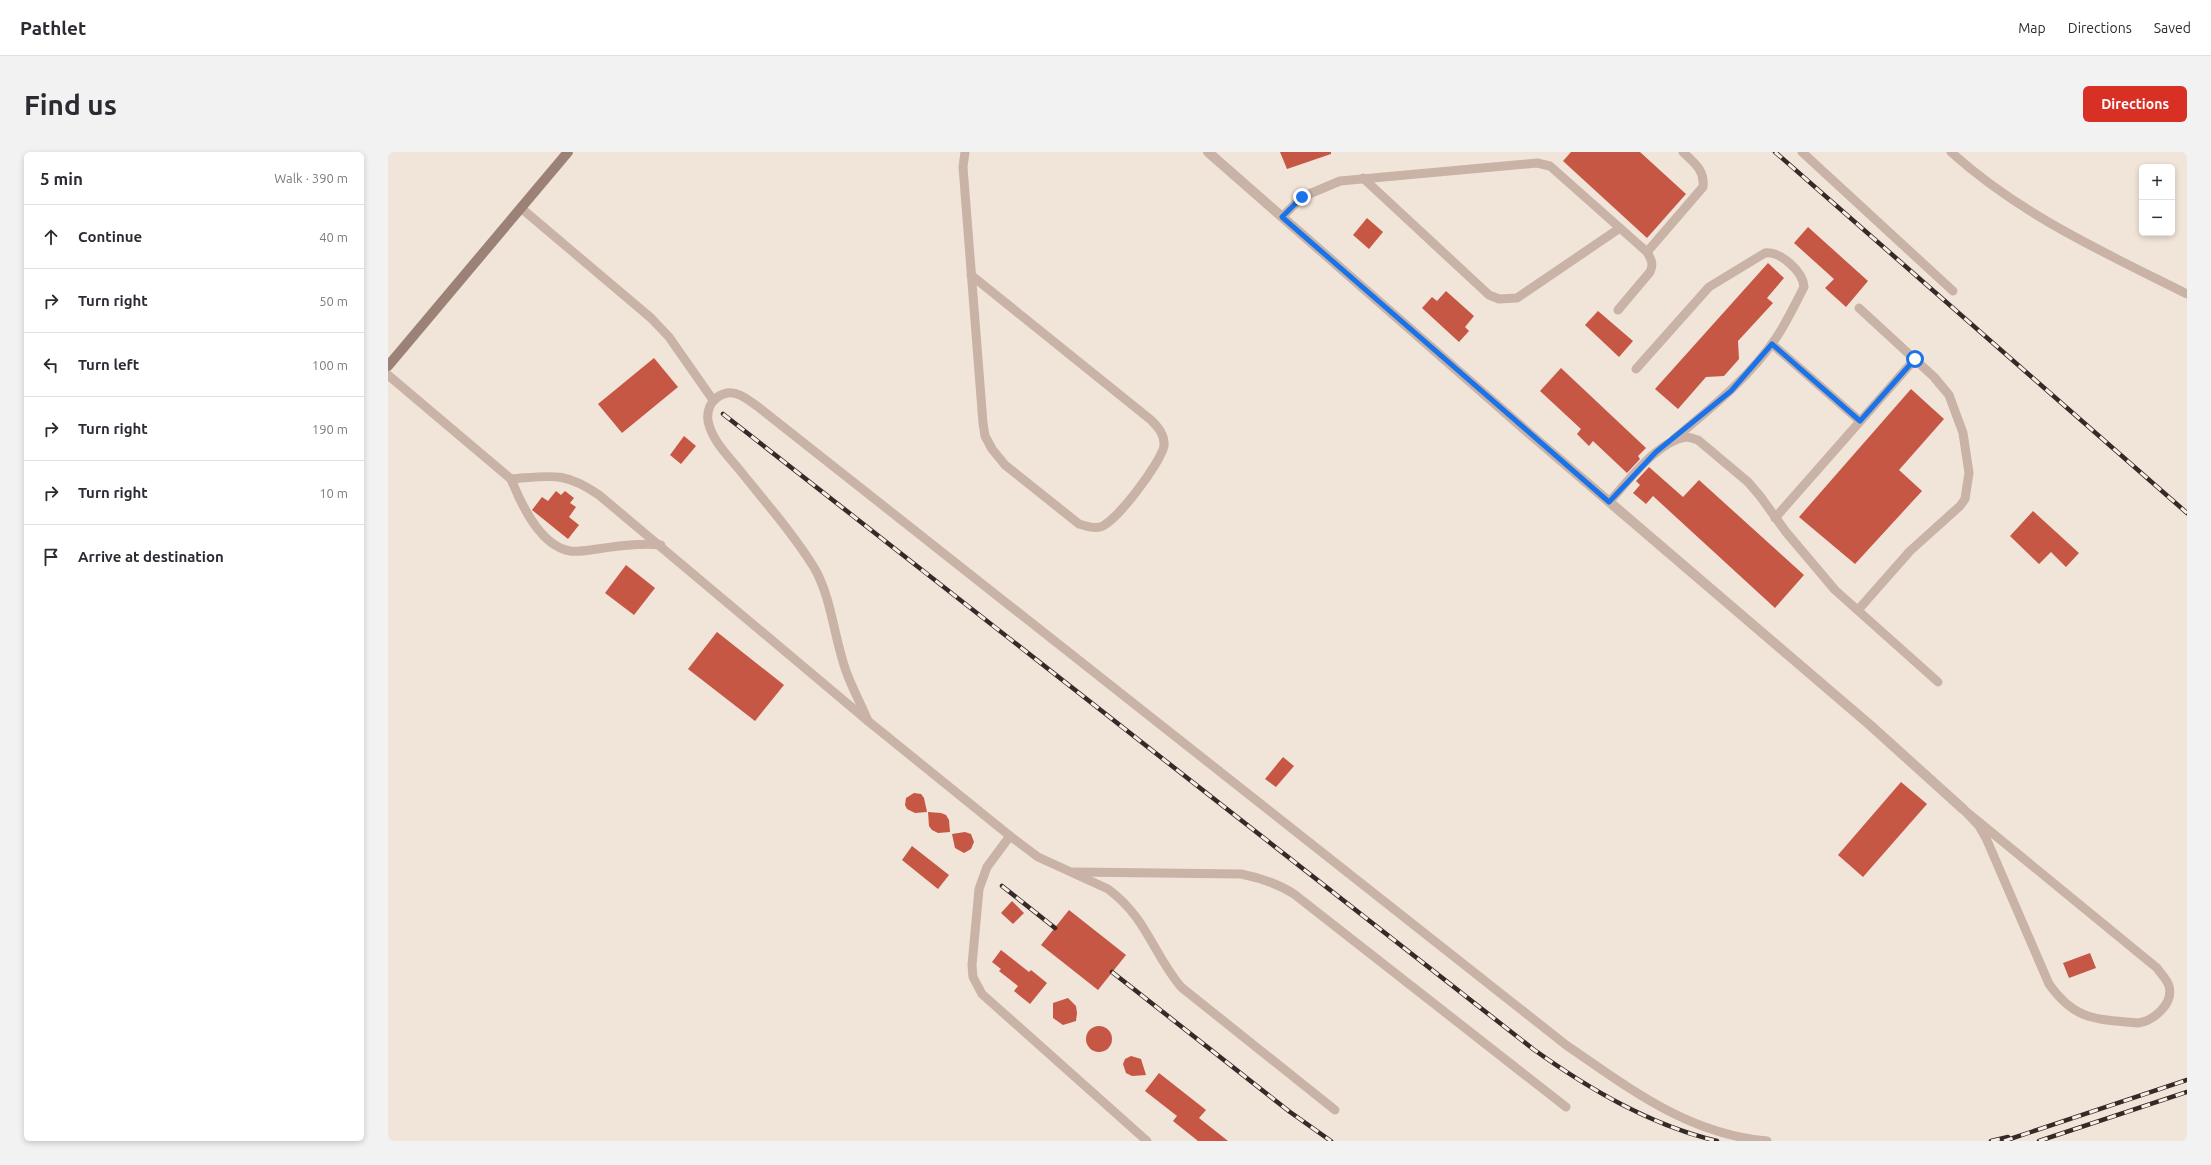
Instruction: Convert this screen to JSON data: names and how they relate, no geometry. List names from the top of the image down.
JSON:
{
  "page": {
    "header": "Pathlet",
    "nav": ["Map", "Directions", "Saved"],
    "buttons": "Directions",
    "title": "Find us",
    "heading": ["5 min", "Walk · 390 m"],
    "map_buttons": ["+", "−"],
    "list": [
      ["Continue", "40 m"],
      ["Turn right", "50 m"],
      ["Turn left", "100 m"],
      ["Turn right", "190 m"],
      ["Turn right", "10 m"],
      "Arrive at destination"
    ]
  }
}
